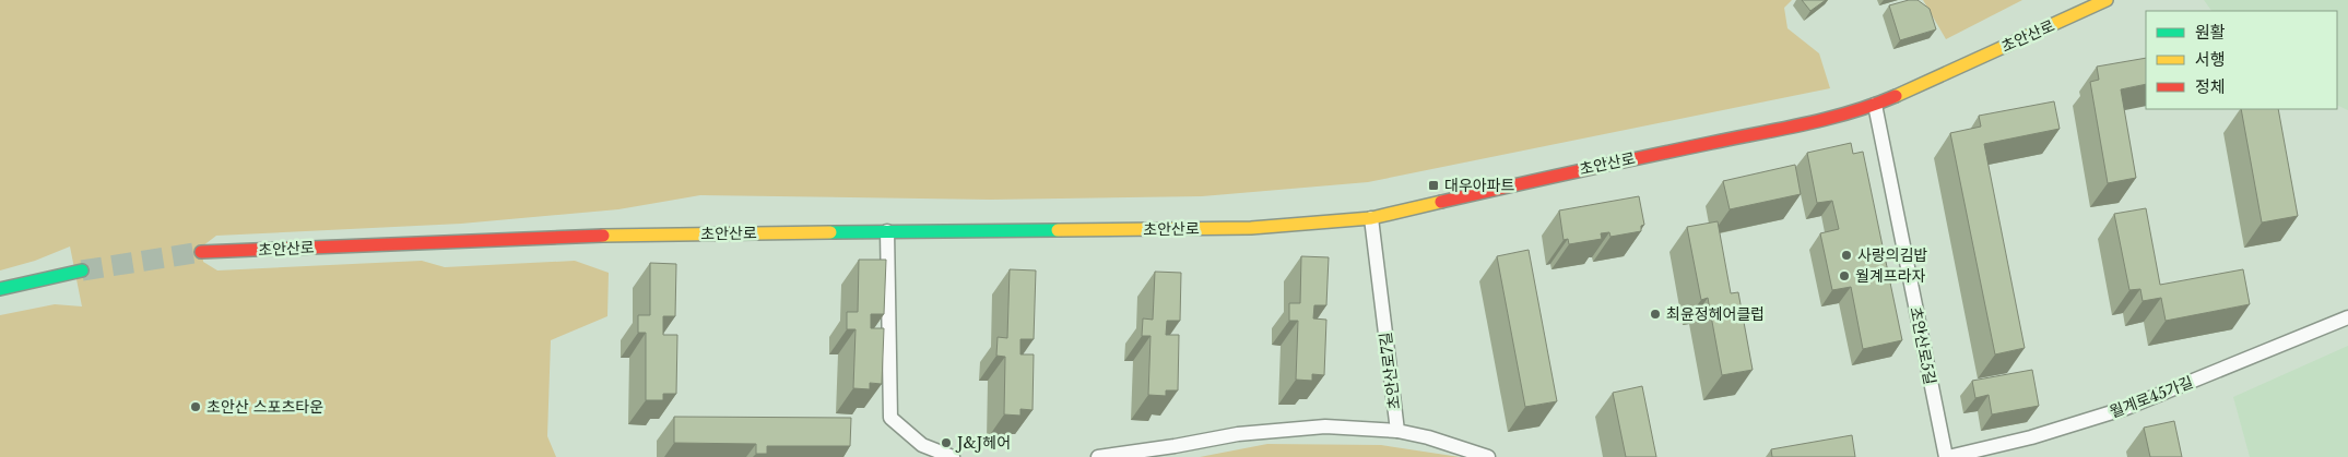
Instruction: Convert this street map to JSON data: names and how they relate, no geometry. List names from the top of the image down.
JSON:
{
  "streets": {
    "street": [
      "초안산로",
      "초안산로5길",
      "초안산로7길",
      "월계로45가길"
    ]
  },
  "crossings": [
    ["초안산로", "초안산로5길"],
    ["초안산로", "초안산로7길"],
    ["초안산로5길", "월계로45가길"]
  ],
  "places": {
    "transit": ["대우아파트"],
    "other": [
      "사랑의김밥",
      "월계프라자",
      "최윤정헤어클럽",
      "초안산 스포츠타운",
      "J&J헤어"
    ]
  },
  "legend": ["원활", "서행", "정체"]
}
